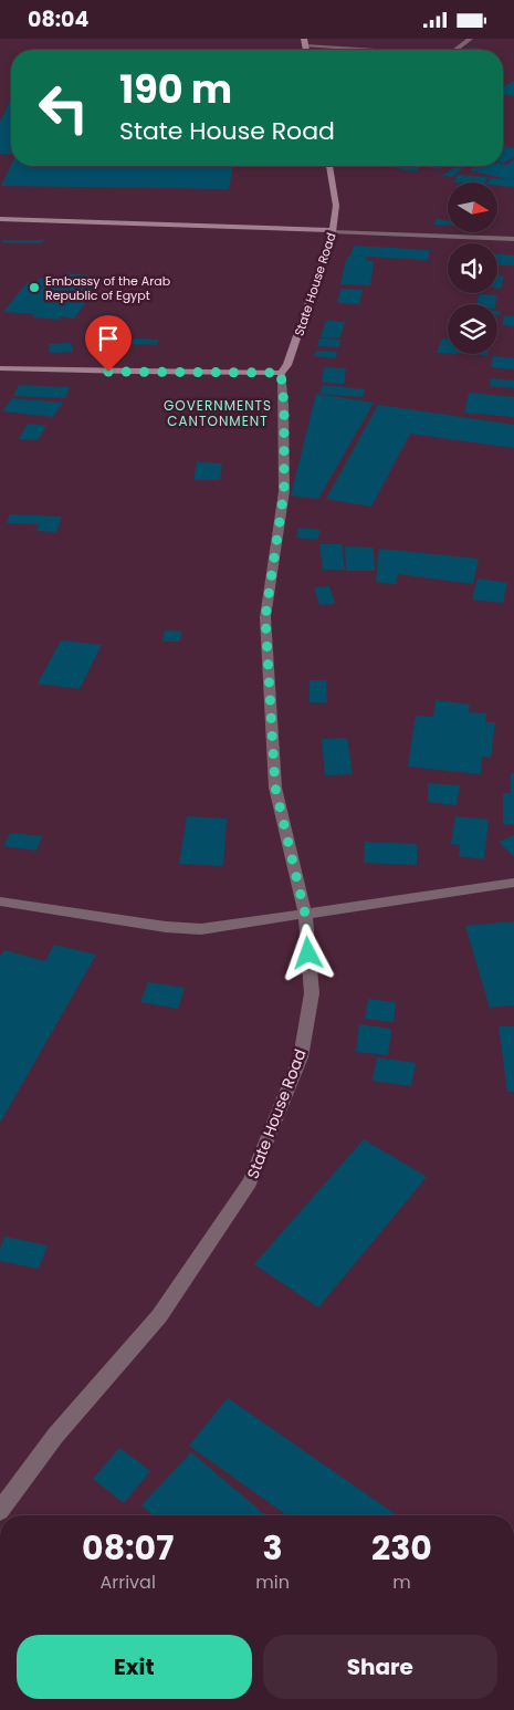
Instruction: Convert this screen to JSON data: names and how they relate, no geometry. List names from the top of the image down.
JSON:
{
  "streets": {
    "main road": ["State House Road"]
  },
  "districts": ["GOVERNMENTS CANTONMENT"],
  "places": ["Embassy of the Arab Republic of Egypt"],
  "north": "right",
  "page": {
    "status": "08:04",
    "turn": ["190 m", "State House Road"],
    "eta": [
      "08:07",
      "Arrival",
      "3",
      "min",
      "230",
      "m"
    ],
    "buttons": ["Exit", "Share"]
  }
}
